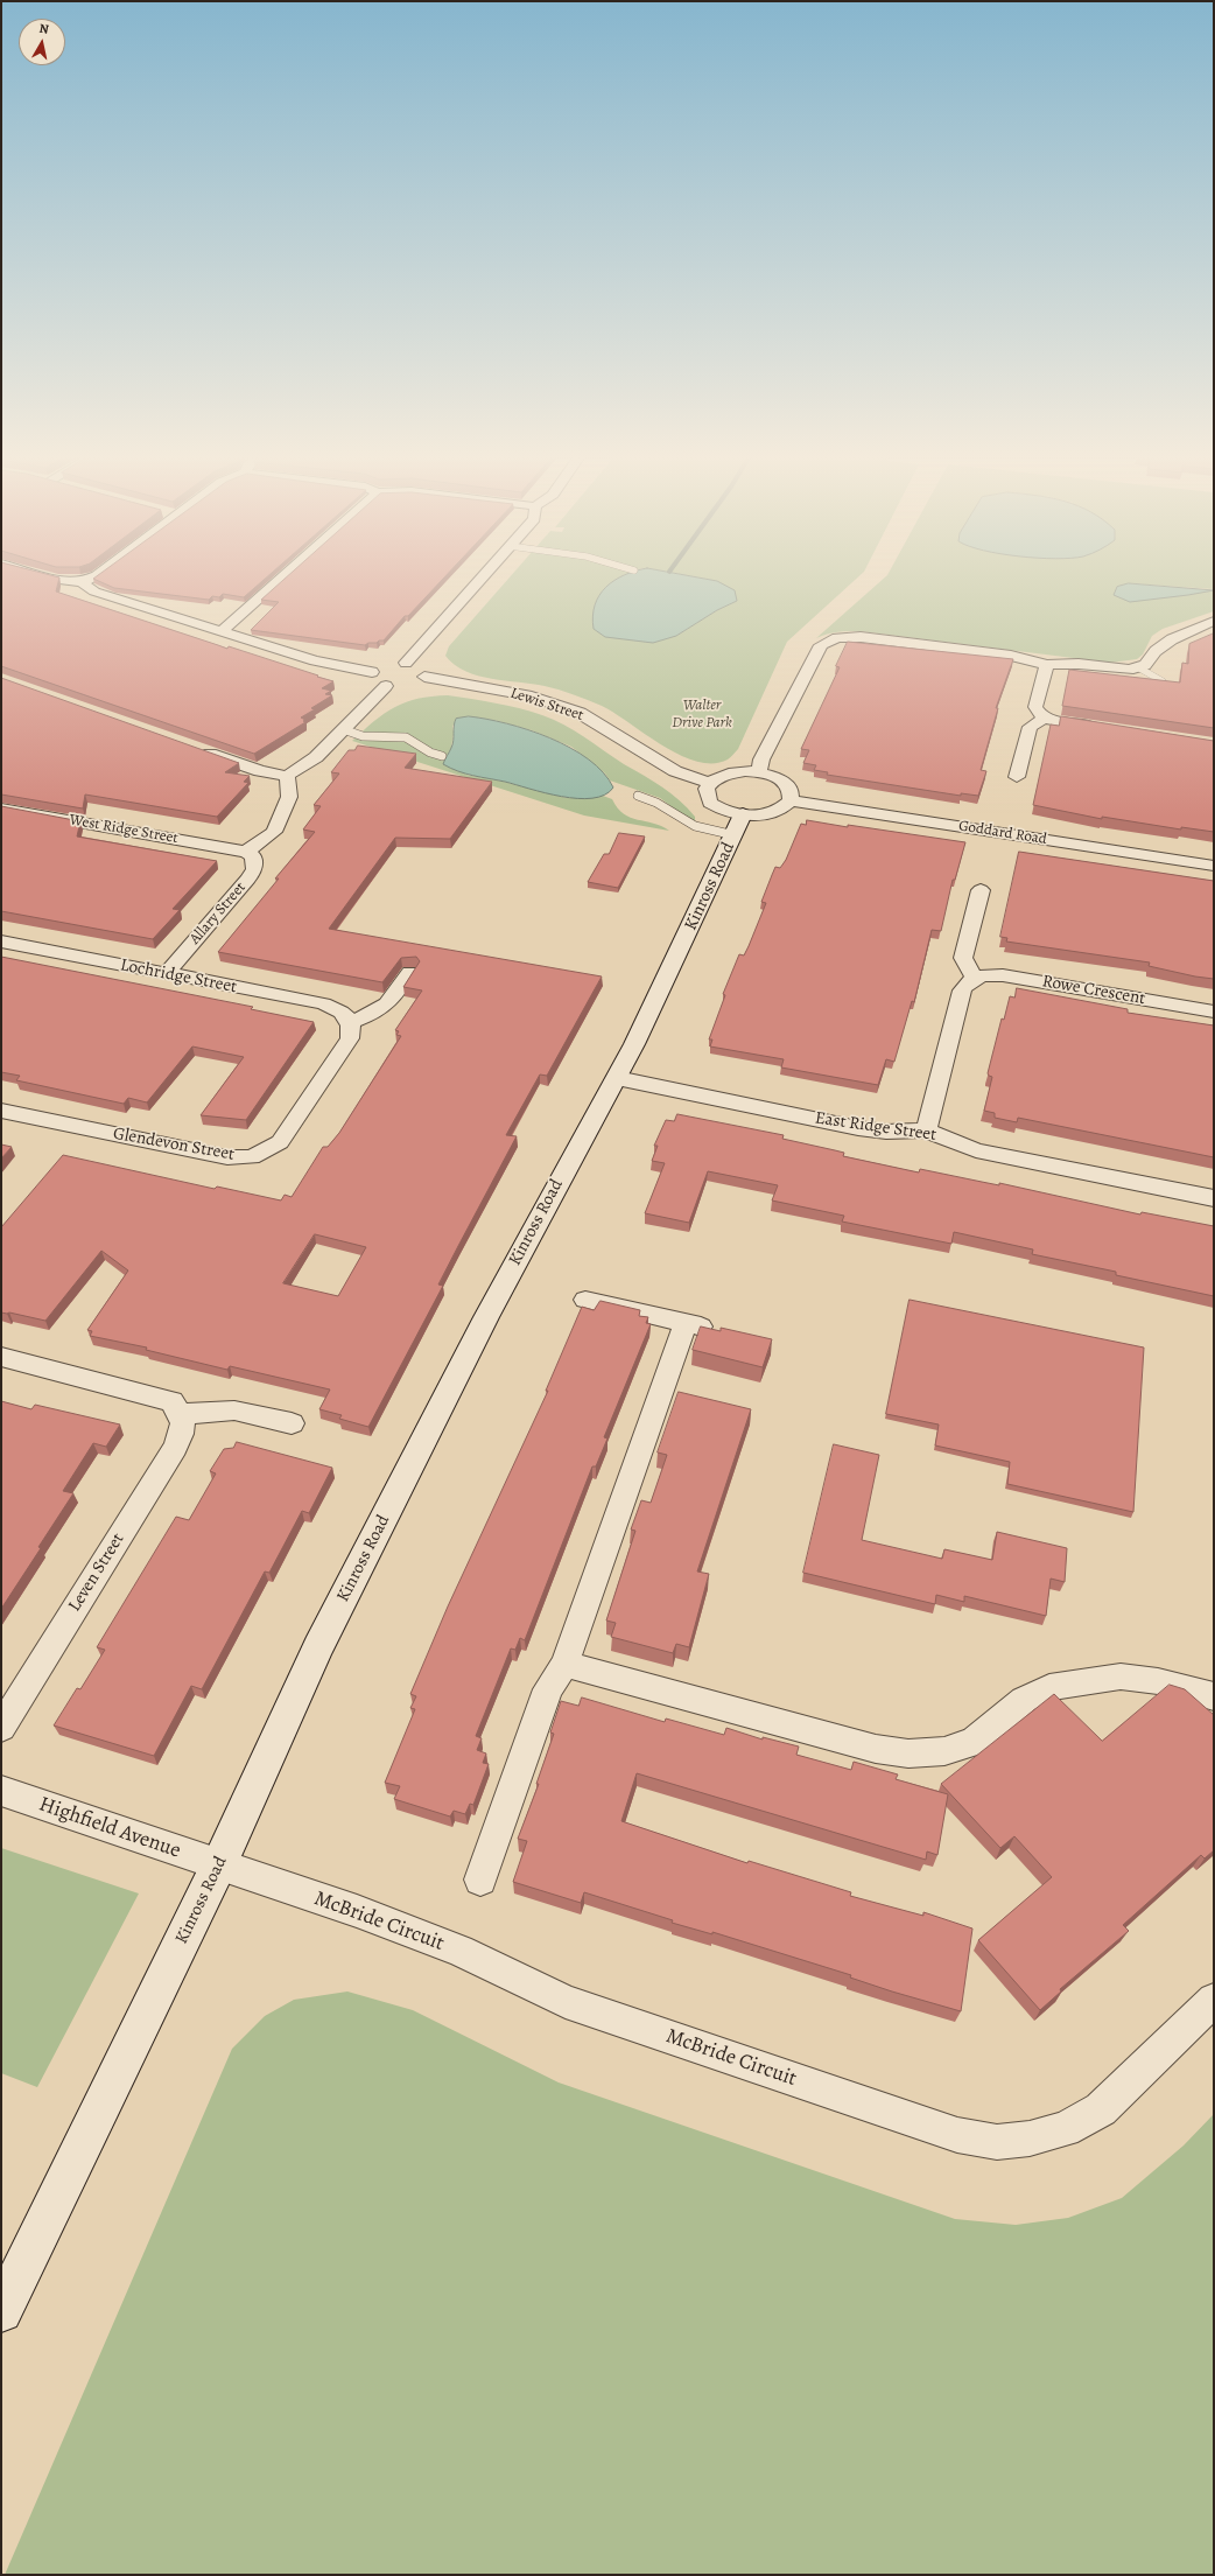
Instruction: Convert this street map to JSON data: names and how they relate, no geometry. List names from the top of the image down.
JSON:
{
  "streets": {
    "street": [
      "Lewis Street",
      "West Ridge Street",
      "Goddard Road",
      "Kinross Road",
      "Allary Street",
      "Lochridge Street",
      "Rowe Crescent",
      "East Ridge Street",
      "Glendevon Street",
      "Leven Street",
      "Highfield Avenue",
      "McBride Circuit"
    ]
  },
  "crossings": [
    ["West Ridge Street", "Allary Street"],
    ["Kinross Road", "East Ridge Street"],
    ["Kinross Road", "Highfield Avenue"],
    ["Kinross Road", "McBride Circuit"],
    ["Allary Street", "Lochridge Street"],
    ["Lochridge Street", "Glendevon Street"],
    ["Highfield Avenue", "McBride Circuit"]
  ],
  "parks": ["Walter Drive Park"],
  "north": "top"
}
